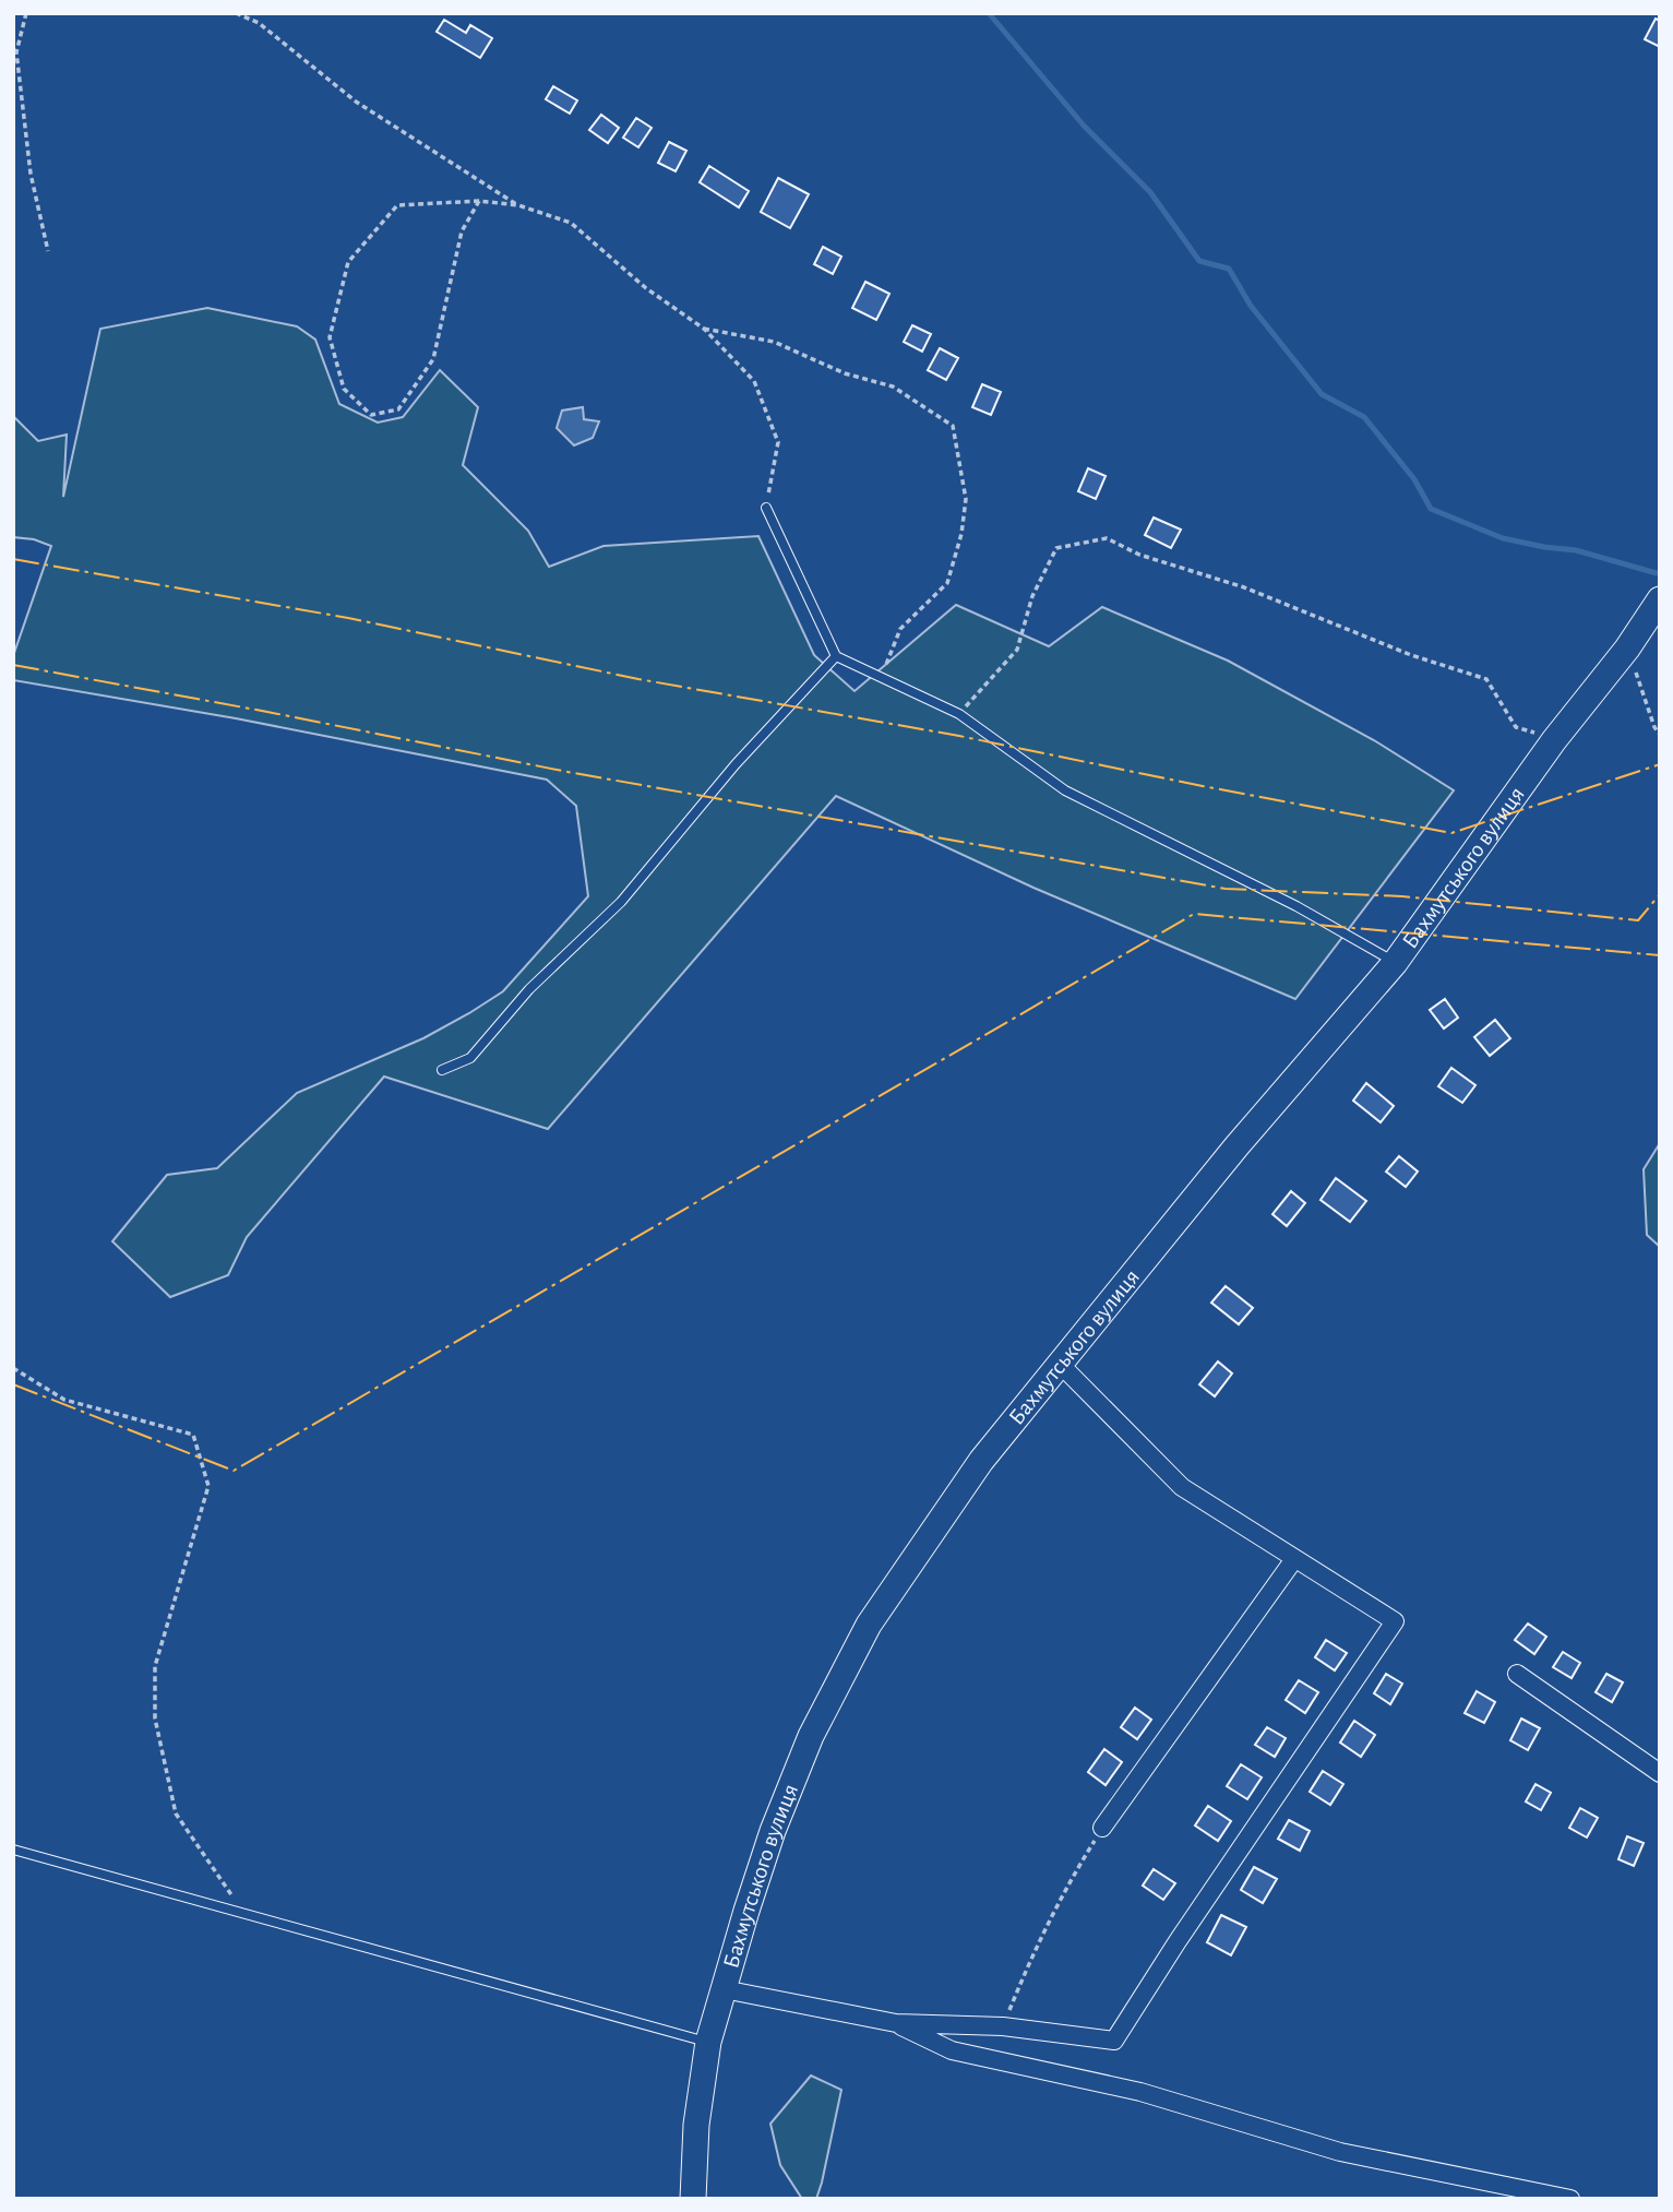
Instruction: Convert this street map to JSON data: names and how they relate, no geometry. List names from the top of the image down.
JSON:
{
  "streets": {
    "main road": ["Бахмутського вулиця"]
  }
}
